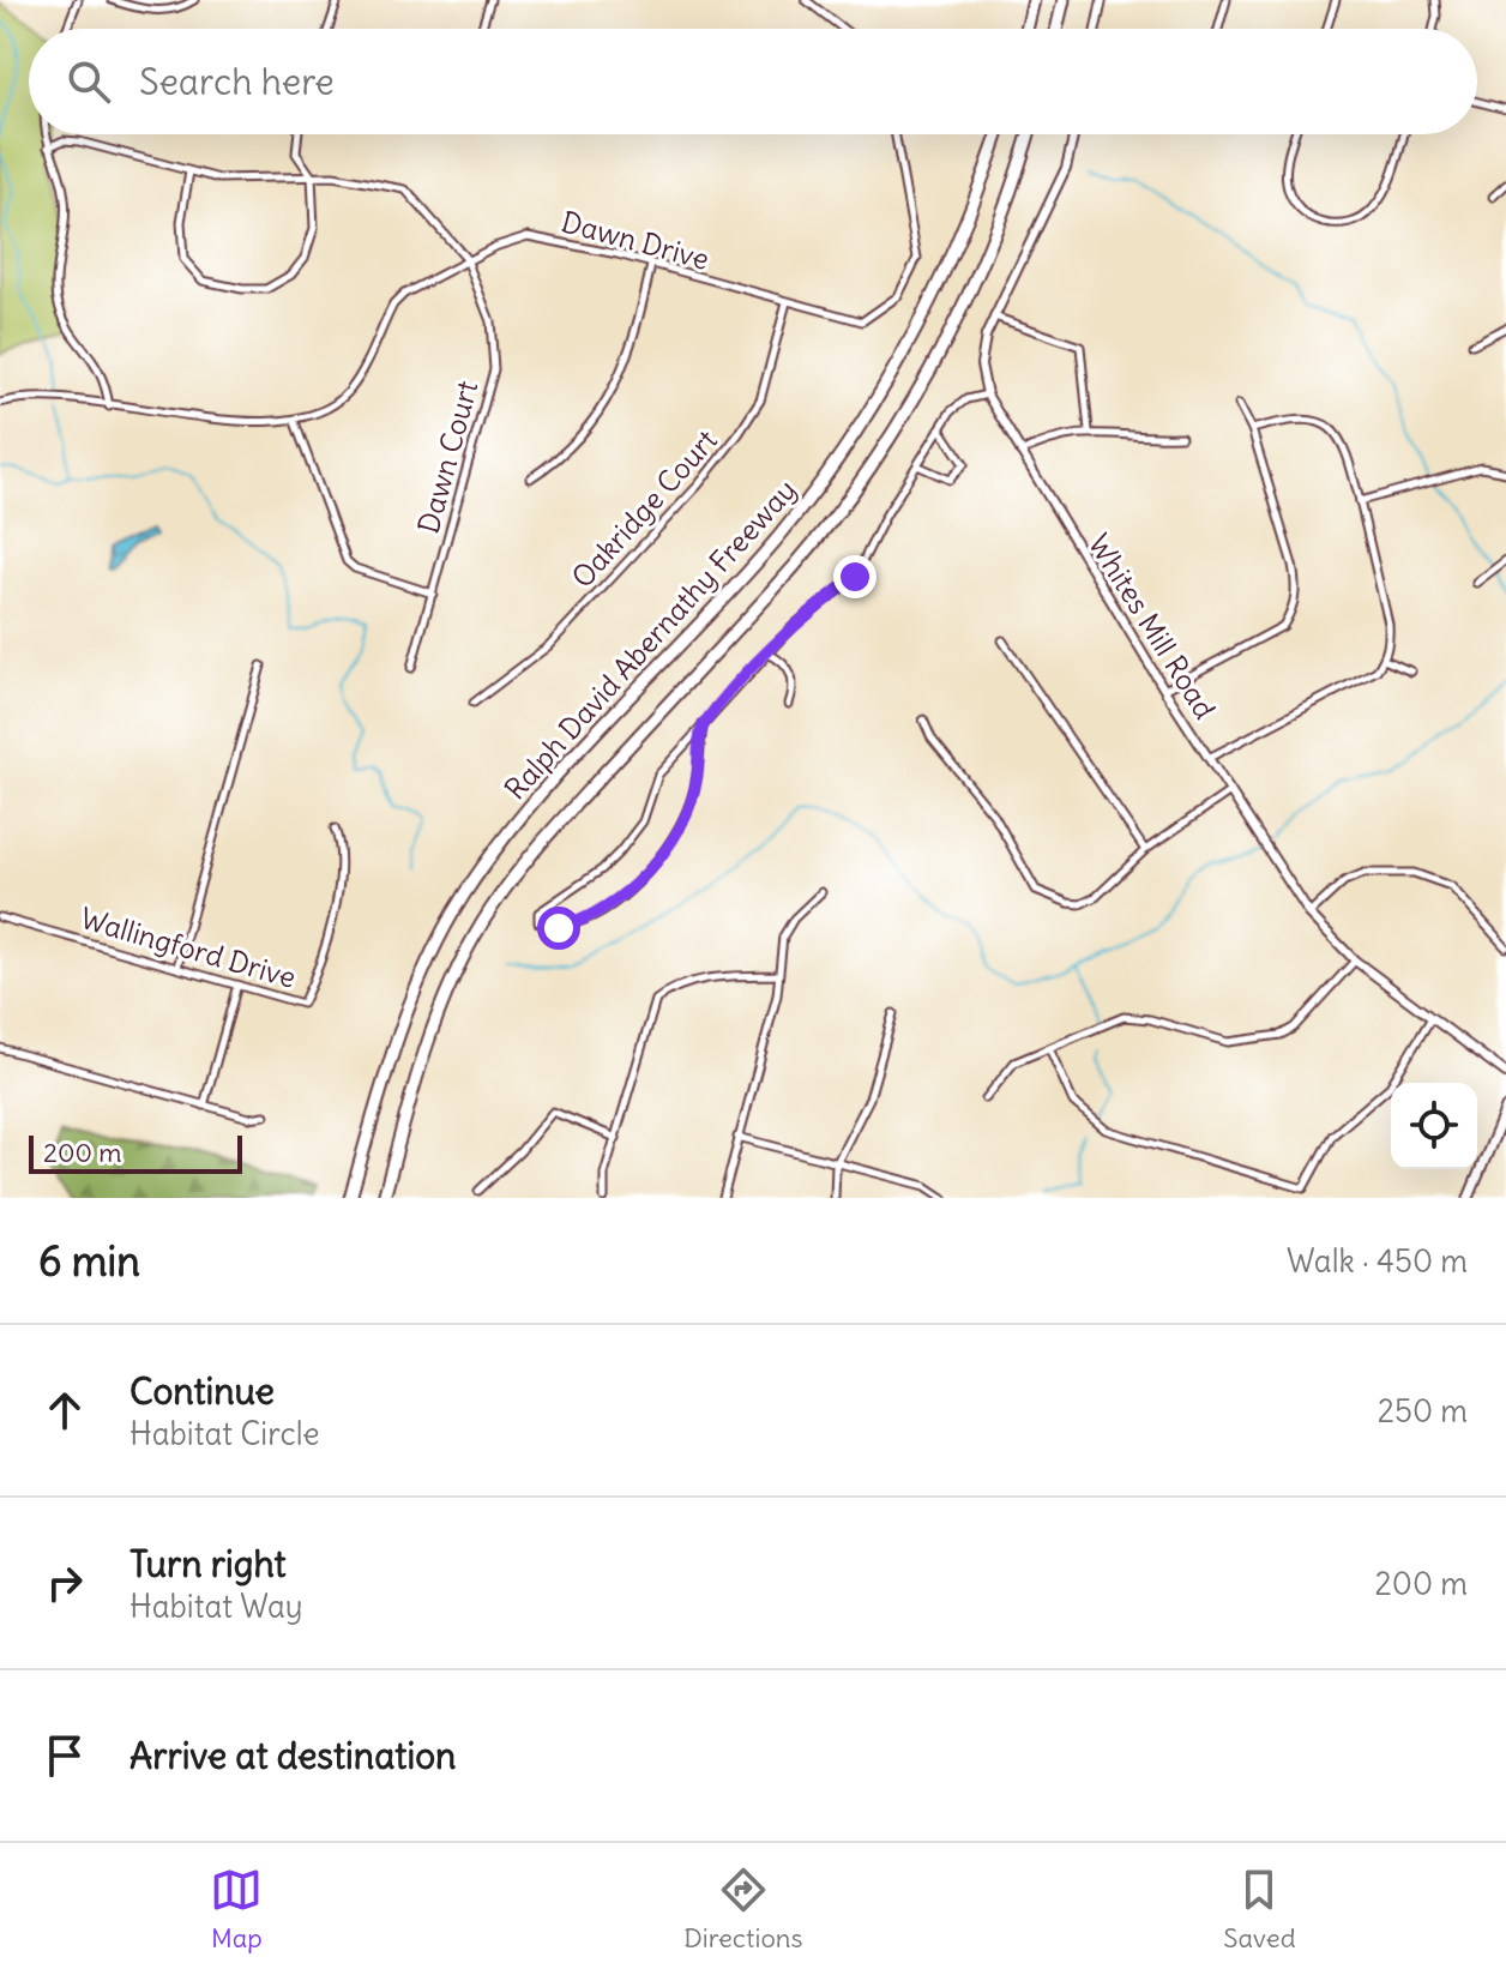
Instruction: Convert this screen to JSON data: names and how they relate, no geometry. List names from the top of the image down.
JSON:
{
  "streets": {
    "highway": ["Ralph David Abernathy Freeway"],
    "street": [
      "Dawn Drive",
      "Dawn Court",
      "Oakridge Court",
      "Whites Mill Road",
      "Wallingford Drive"
    ]
  },
  "crossings": [
    ["Dawn Drive", "Dawn Court"],
    ["Dawn Drive", "Oakridge Court"]
  ],
  "scale_bar": "200 m",
  "page": {
    "search": "Search here",
    "scale": "200 m",
    "heading": ["6 min", "Walk · 450 m"],
    "list": [
      ["Continue", "Habitat Circle", "250 m"],
      ["Turn right", "Habitat Way", "200 m"],
      "Arrive at destination"
    ],
    "nav": ["Map", "Directions", "Saved"]
  }
}
